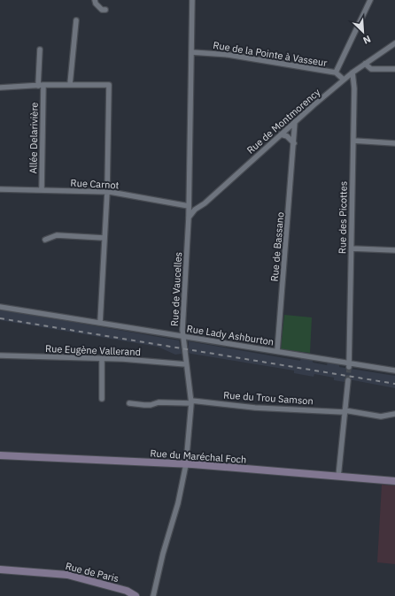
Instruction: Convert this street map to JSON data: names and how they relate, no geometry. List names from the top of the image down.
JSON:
{
  "streets": {
    "street": [
      "Rue de la Pointe à Vasseur",
      "Rue de Montmorency",
      "Allée Delarivière",
      "Rue Carnot",
      "Rue des Picottes",
      "Rue de Bassano",
      "Rue de Vaucelles",
      "Rue Lady Ashburton",
      "Rue Eugène Vallerand",
      "Rue du Trou Samson",
      "Rue du Maréchal Foch",
      "Rue de Paris"
    ]
  },
  "crossings": [
    ["Rue de la Pointe à Vasseur", "Rue de Montmorency"],
    ["Rue de la Pointe à Vasseur", "Rue de Vaucelles"],
    ["Rue de Montmorency", "Rue des Picottes"],
    ["Rue de Montmorency", "Rue de Bassano"],
    ["Rue de Montmorency", "Rue de Vaucelles"],
    ["Allée Delarivière", "Rue Carnot"],
    ["Rue Carnot", "Rue de Vaucelles"],
    ["Rue des Picottes", "Rue Lady Ashburton"],
    ["Rue de Bassano", "Rue Lady Ashburton"],
    ["Rue de Vaucelles", "Rue Lady Ashburton"],
    ["Rue de Vaucelles", "Rue Eugène Vallerand"],
    ["Rue de Vaucelles", "Rue du Trou Samson"],
    ["Rue de Vaucelles", "Rue du Maréchal Foch"]
  ],
  "north": "bottom right"
}
